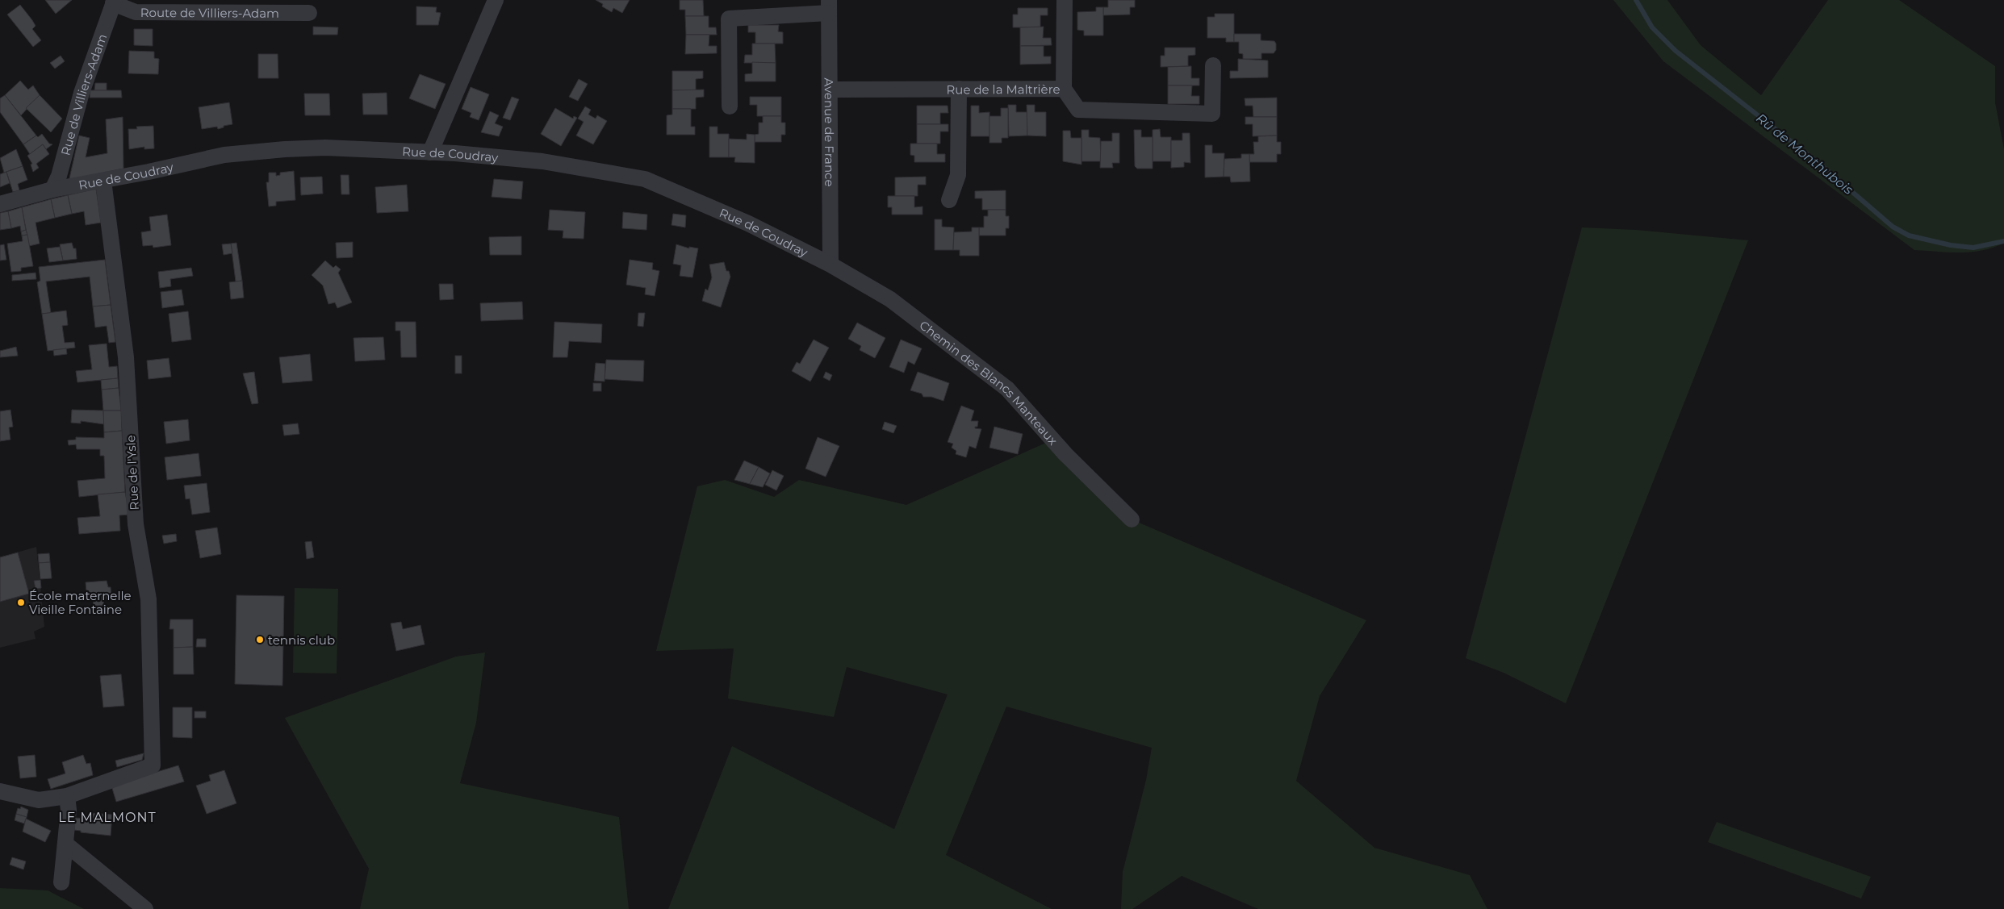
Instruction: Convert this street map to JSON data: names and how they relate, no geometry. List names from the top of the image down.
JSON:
{
  "streets": {
    "street": [
      "Route de Villiers-Adam",
      "Rue de la Maltrière",
      "Rue de Villiers-Adam",
      "Avenue de France",
      "Rue de Coudray",
      "Chemin des Blancs Manteaux",
      "Rue de l'Ysle"
    ]
  },
  "crossings": [
    ["Route de Villiers-Adam", "Rue de Villiers-Adam"],
    ["Rue de la Maltrière", "Avenue de France"],
    ["Rue de Villiers-Adam", "Rue de Coudray"],
    ["Avenue de France", "Rue de Coudray"],
    ["Avenue de France", "Chemin des Blancs Manteaux"],
    ["Rue de Coudray", "Chemin des Blancs Manteaux"],
    ["Rue de Coudray", "Rue de l'Ysle"]
  ],
  "districts": ["LE MALMONT"],
  "water": ["Rû de Monthubois"],
  "places": ["École maternelle Vieille Fontaine", "tennis club"]
}
